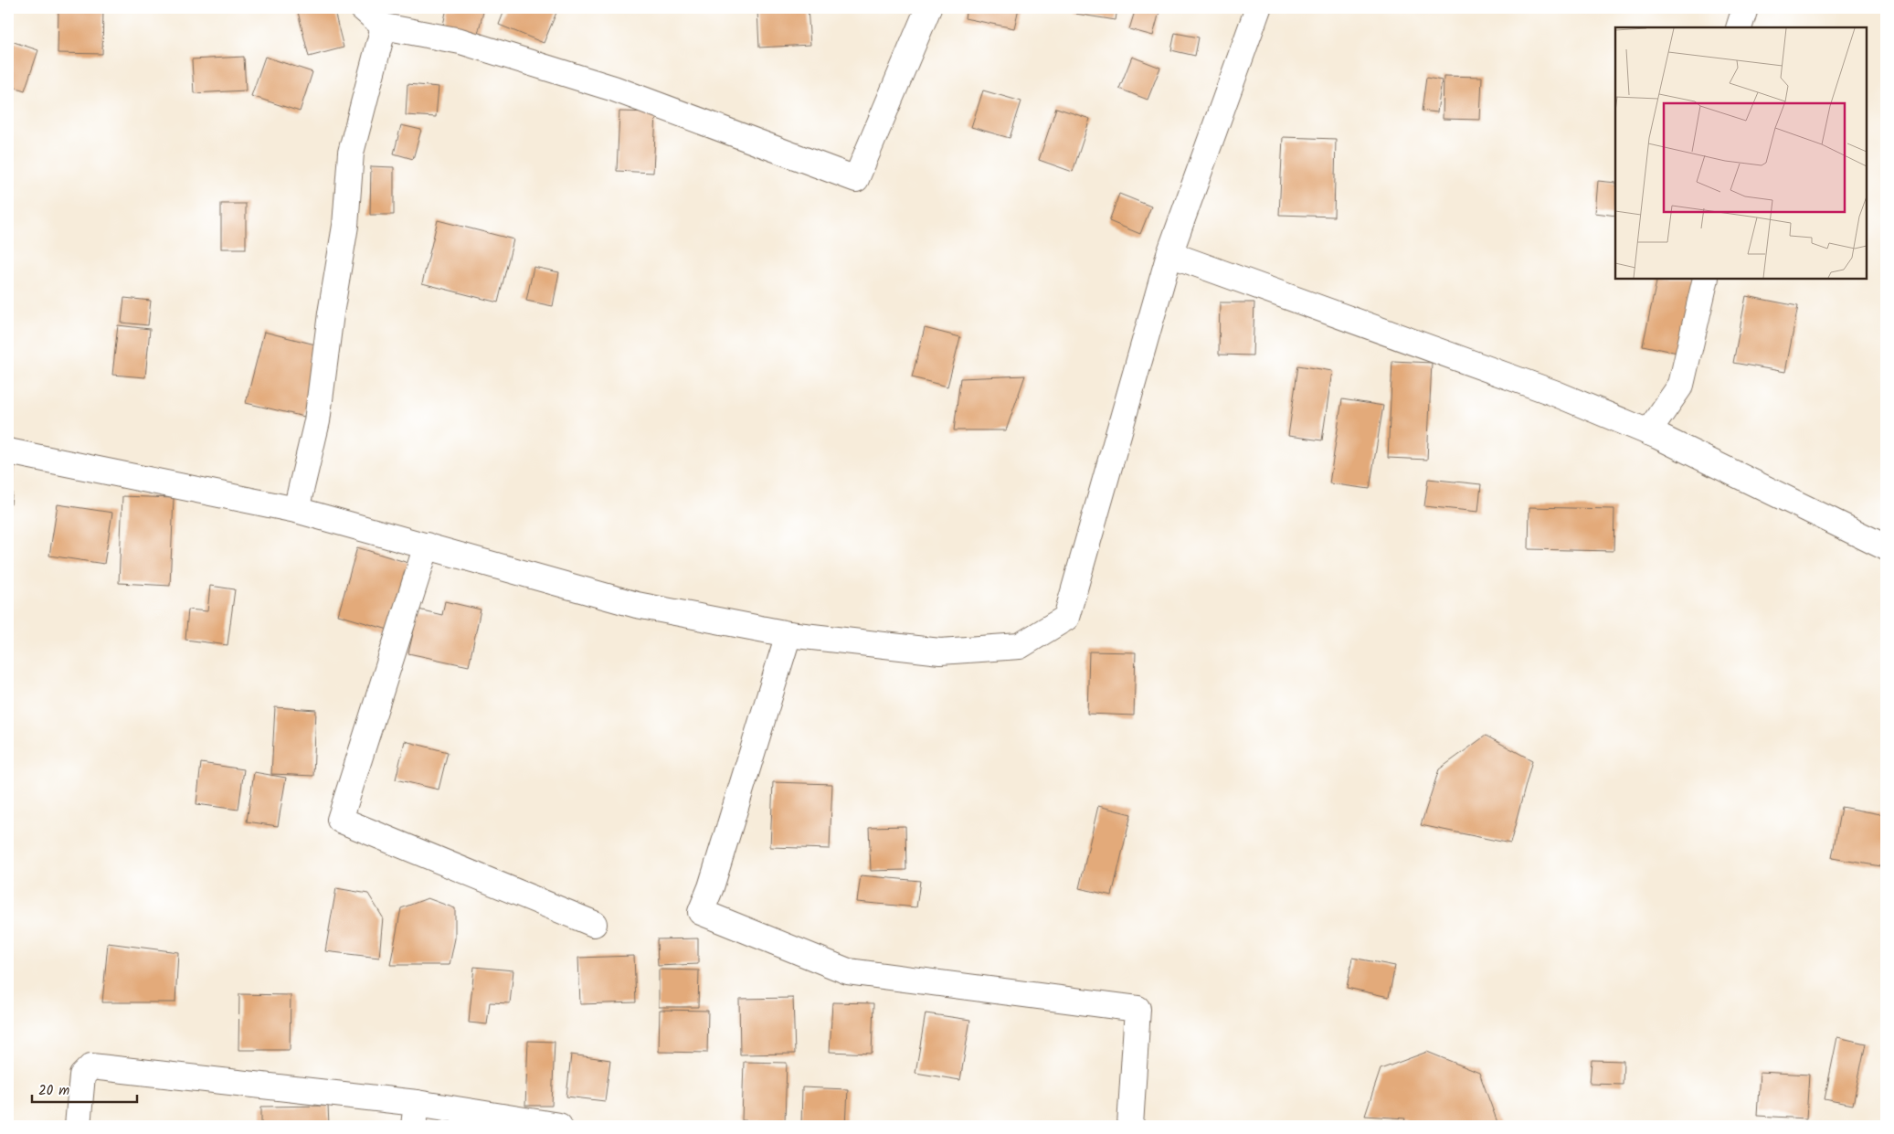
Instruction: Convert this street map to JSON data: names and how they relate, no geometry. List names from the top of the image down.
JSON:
{
  "scale_bar": "20 m"
}
